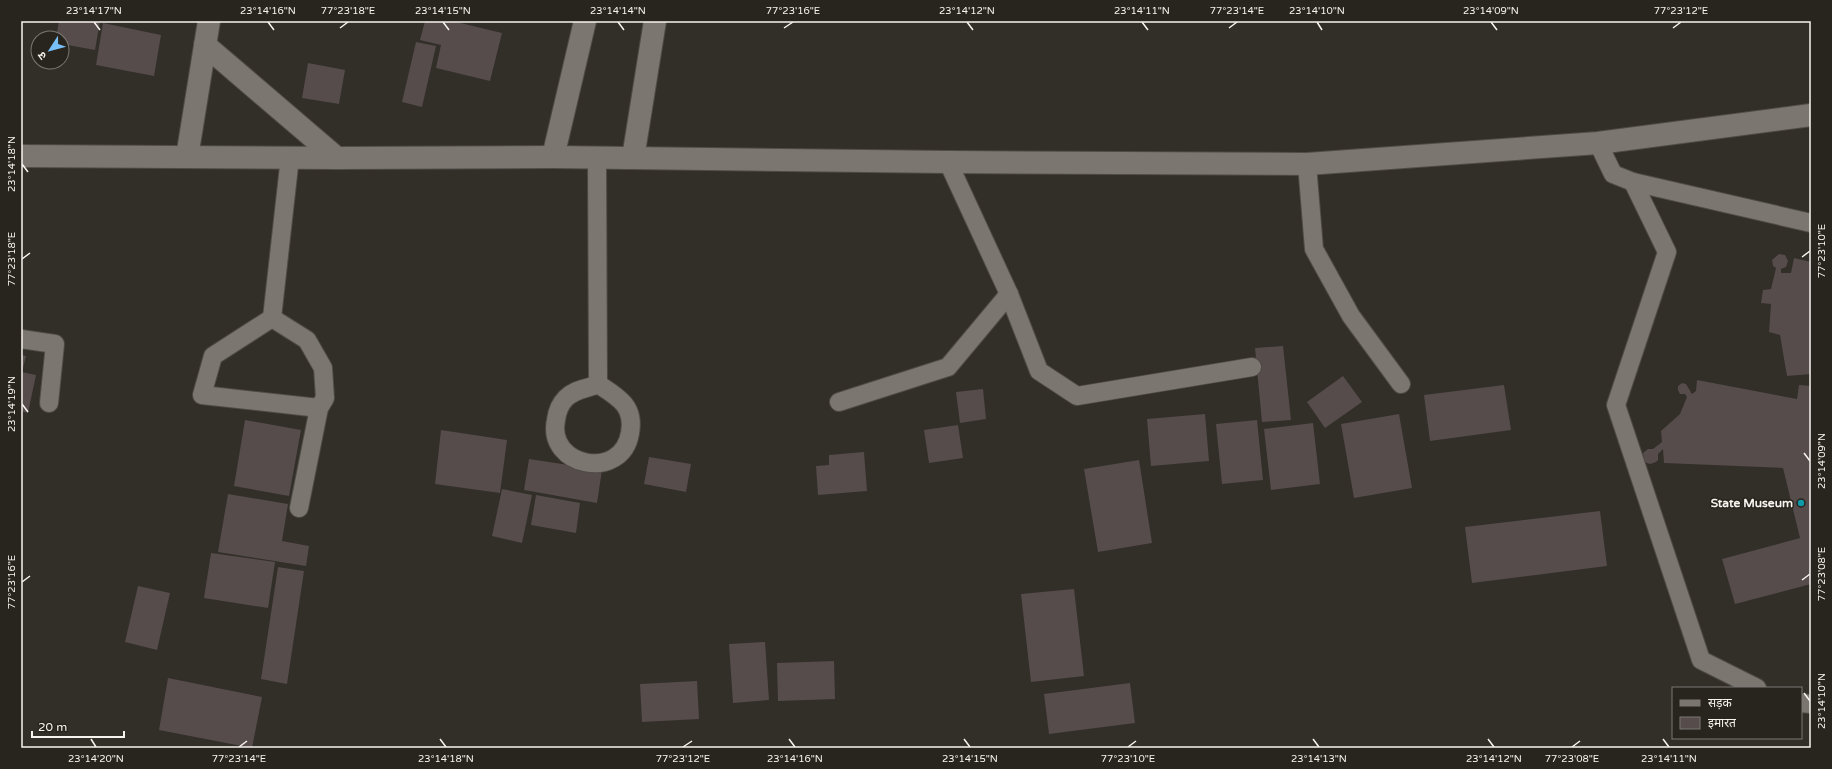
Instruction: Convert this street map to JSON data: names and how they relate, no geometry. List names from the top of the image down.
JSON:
{
  "places": ["State Museum"],
  "legend": ["सड़क", "इमारत"],
  "scale_bar": "20 m",
  "north": "bottom left",
  "coordinates": [
    "23°14'17\"N",
    "23°14'16\"N",
    "77°23'18\"E",
    "23°14'15\"N",
    "23°14'14\"N",
    "77°23'16\"E",
    "23°14'12\"N",
    "23°14'11\"N",
    "77°23'14\"E",
    "23°14'10\"N",
    "23°14'09\"N",
    "77°23'12\"E",
    "23°14'18\"N",
    "77°23'10\"E",
    "23°14'19\"N",
    "77°23'08\"E",
    "23°14'20\"N",
    "23°14'13\"N"
  ]
}
